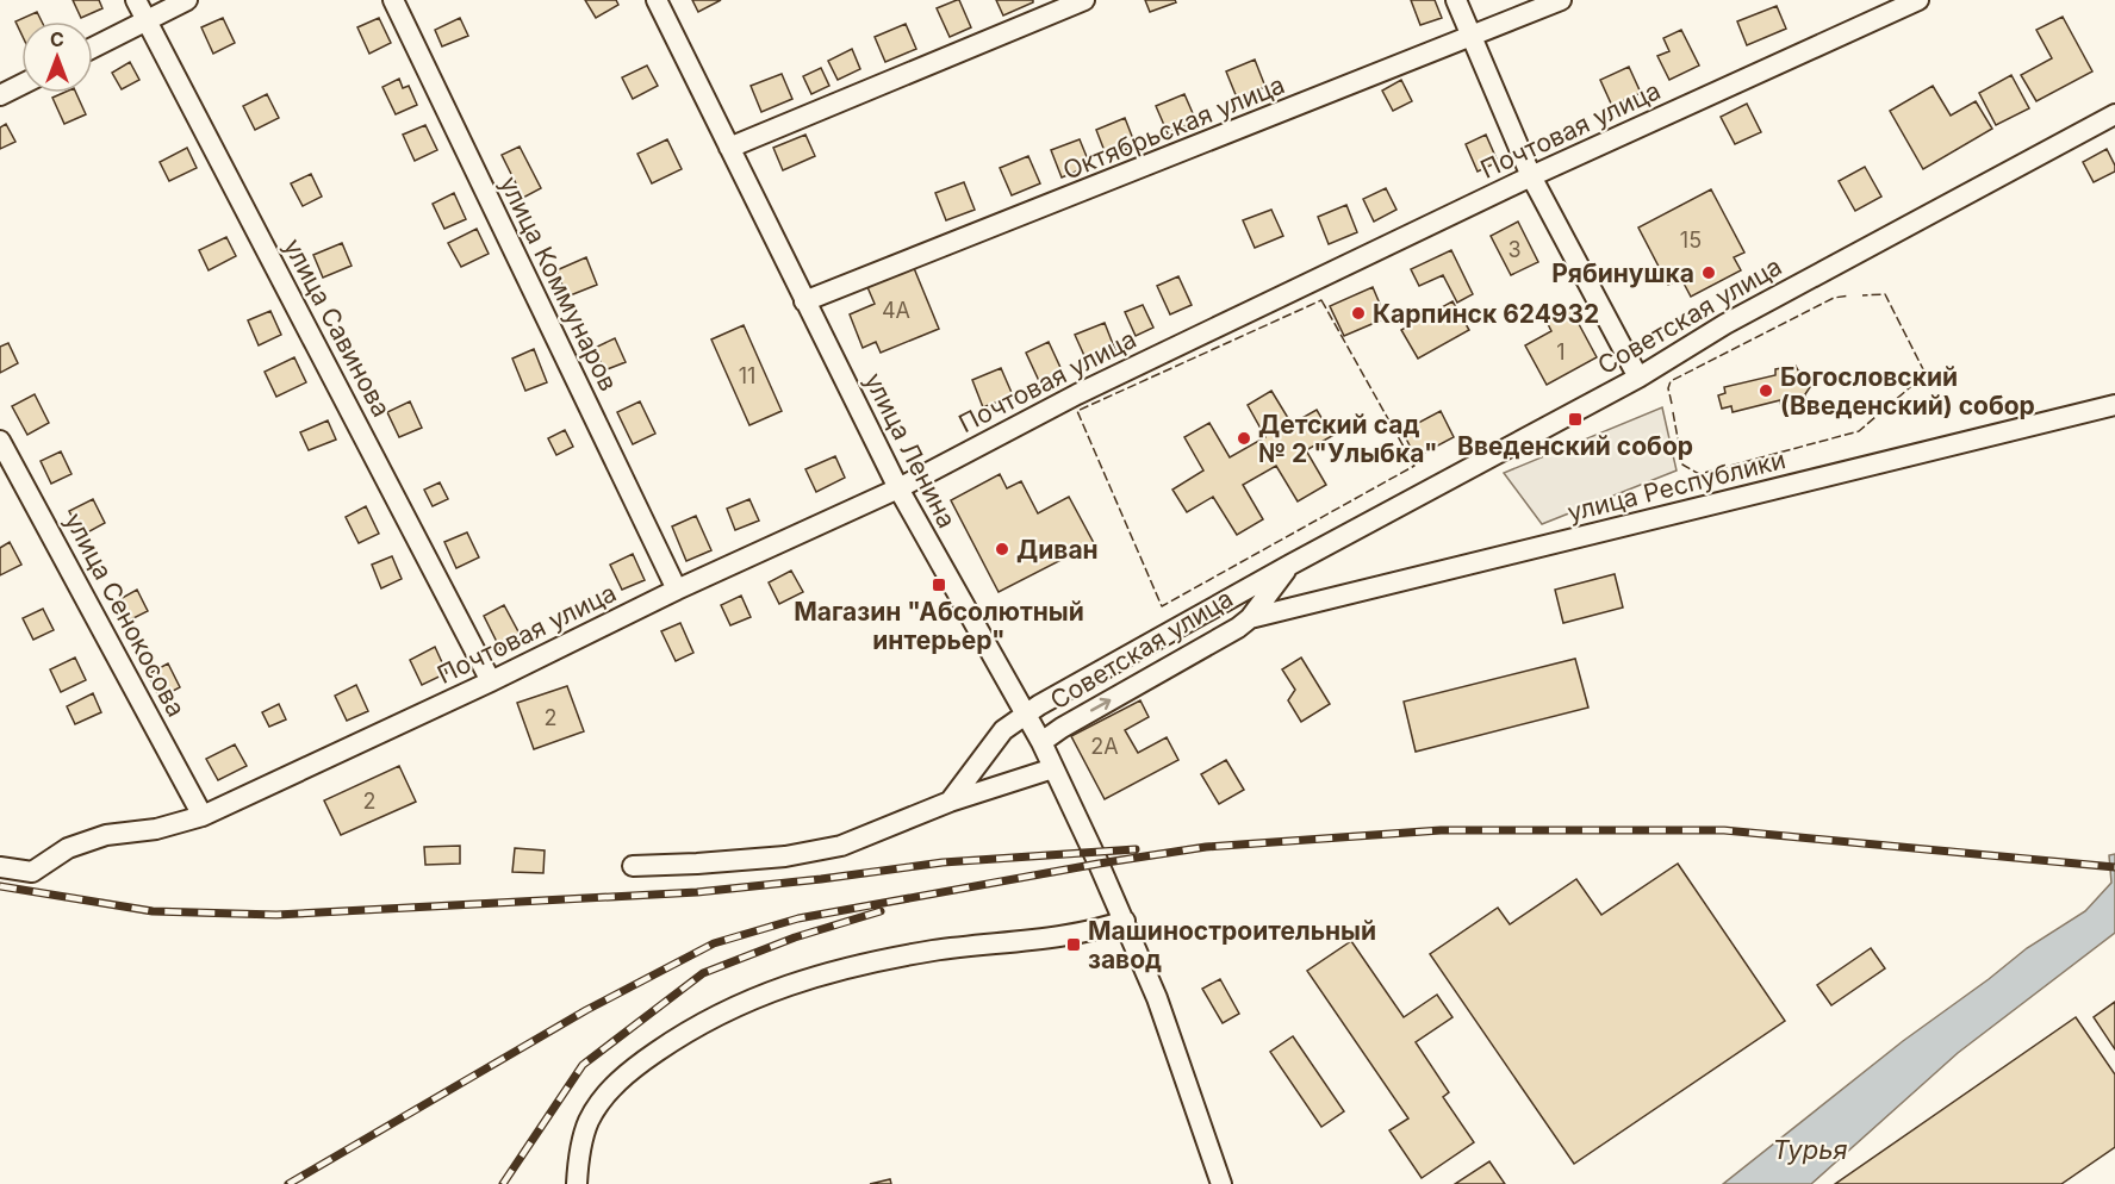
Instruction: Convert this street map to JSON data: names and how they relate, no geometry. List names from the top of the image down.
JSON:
{
  "streets": {
    "street": [
      "Октябрьская улица",
      "Почтовая улица",
      "улица Коммунаров",
      "Советская улица",
      "улица Савинова",
      "улица Ленина",
      "улица Республики",
      "улица Сенокосова"
    ]
  },
  "crossings": [
    ["Октябрьская улица", "улица Ленина"],
    ["Почтовая улица", "улица Коммунаров"],
    ["Почтовая улица", "улица Савинова"],
    ["Почтовая улица", "улица Ленина"],
    ["Почтовая улица", "улица Сенокосова"],
    ["Советская улица", "улица Ленина"],
    ["Советская улица", "улица Республики"]
  ],
  "water": ["Турья"],
  "places": {
    "other": [
      "Рябинушка",
      "Карпинск 624932",
      "Богословский (Введенский) собор",
      "Детский сад № 2 \"Улыбка\"",
      "Диван"
    ],
    "transit": ["Введенский собор", "Магазин \"Абсолютный интерьер\"", "Машиностроительный завод"]
  },
  "house_numbers": [
    "15",
    "3",
    "4А",
    "1",
    "11",
    "2",
    "2А",
    "2"
  ],
  "north": "top"
}
